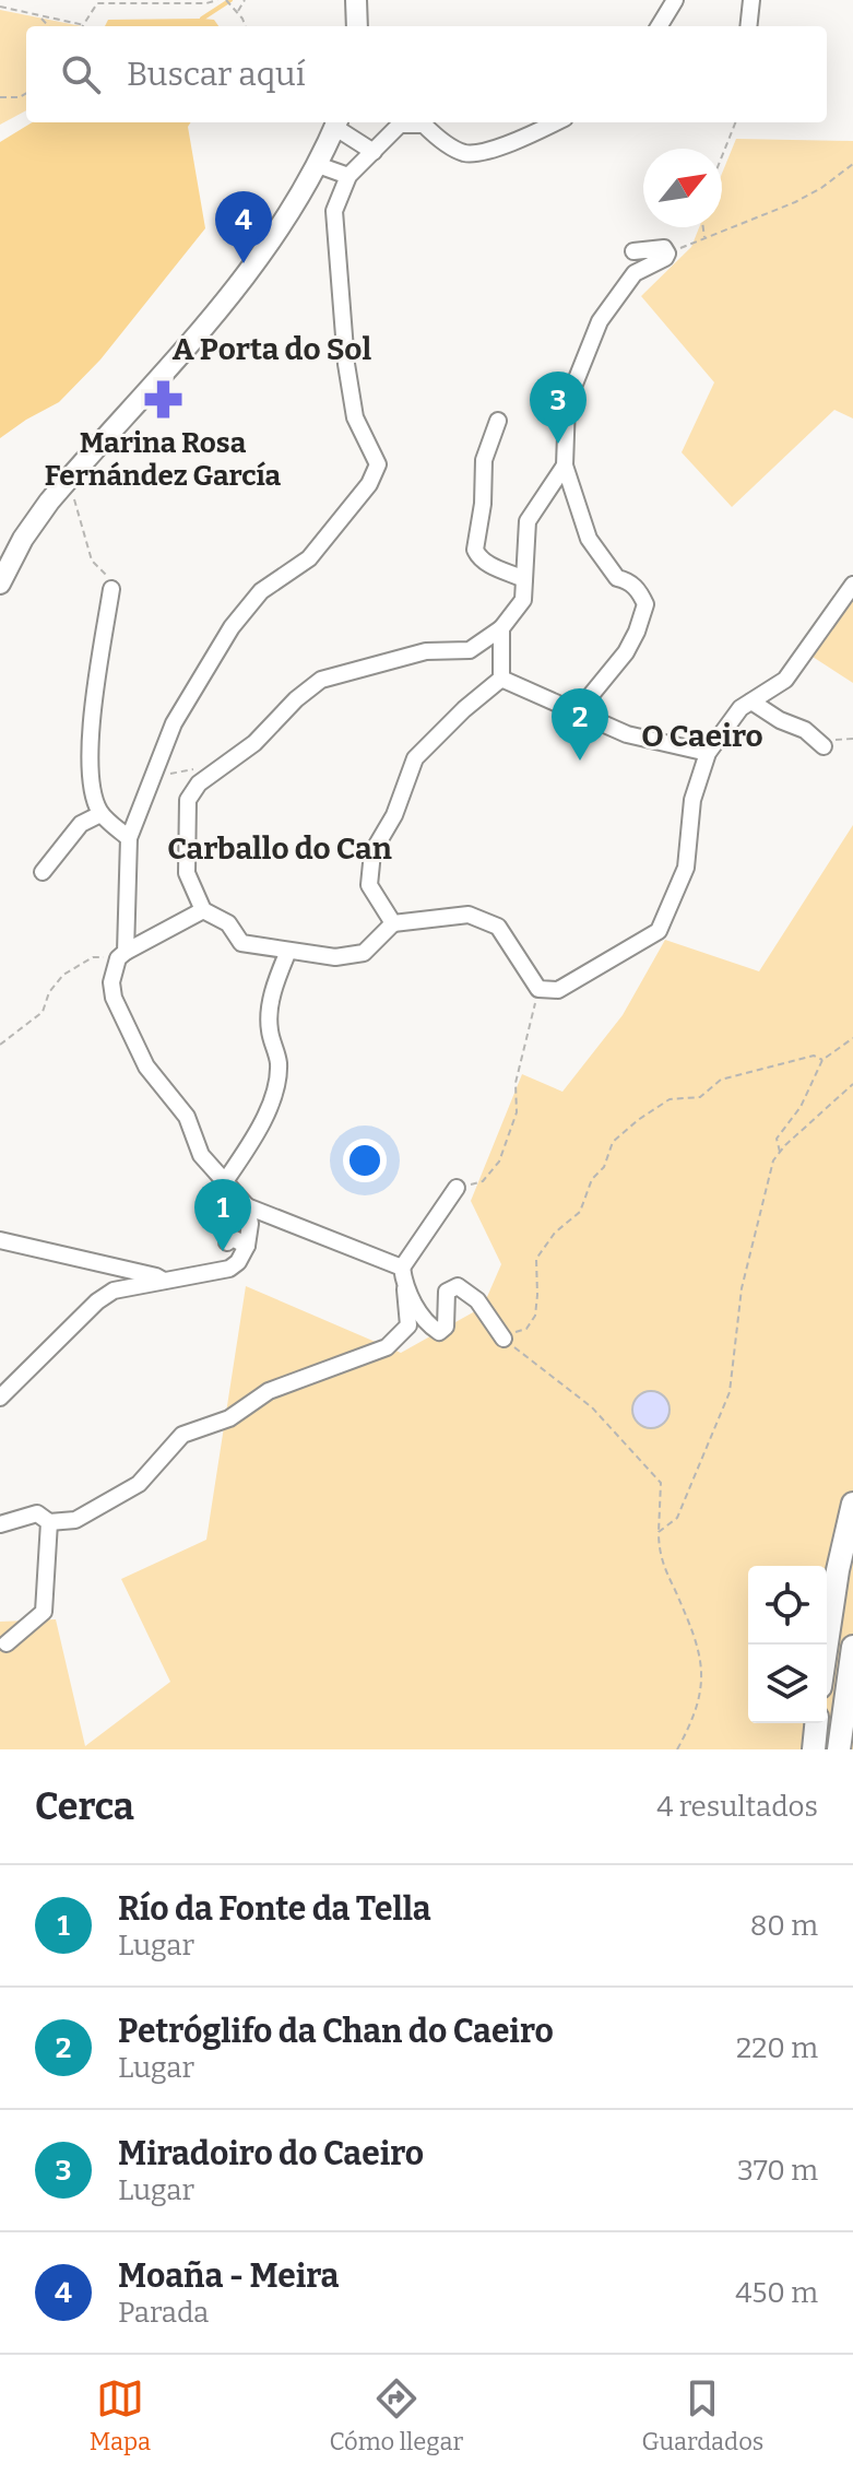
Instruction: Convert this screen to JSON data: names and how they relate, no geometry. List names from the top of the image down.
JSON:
{
  "districts": ["A Porta do Sol", "O Caeiro", "Carballo do Can"],
  "places": {
    "pharmacy": ["Marina Rosa Fernández García"]
  },
  "north": "top right",
  "page": {
    "search": "Buscar aquí",
    "pins": [
      "4",
      "3",
      "2",
      "1"
    ],
    "heading": ["Cerca", "4 resultados"],
    "list": [
      {
        "mark": "1",
        "name": "Río da Fonte da Tella",
        "note": "Lugar",
        "value": "80 m"
      },
      {
        "mark": "2",
        "name": "Petróglifo da Chan do Caeiro",
        "note": "Lugar",
        "value": "220 m"
      },
      {
        "mark": "3",
        "name": "Miradoiro do Caeiro",
        "note": "Lugar",
        "value": "370 m"
      },
      {
        "mark": "4",
        "name": "Moaña - Meira",
        "note": "Parada",
        "value": "450 m"
      }
    ],
    "nav": ["Mapa", "Cómo llegar", "Guardados"]
  }
}
